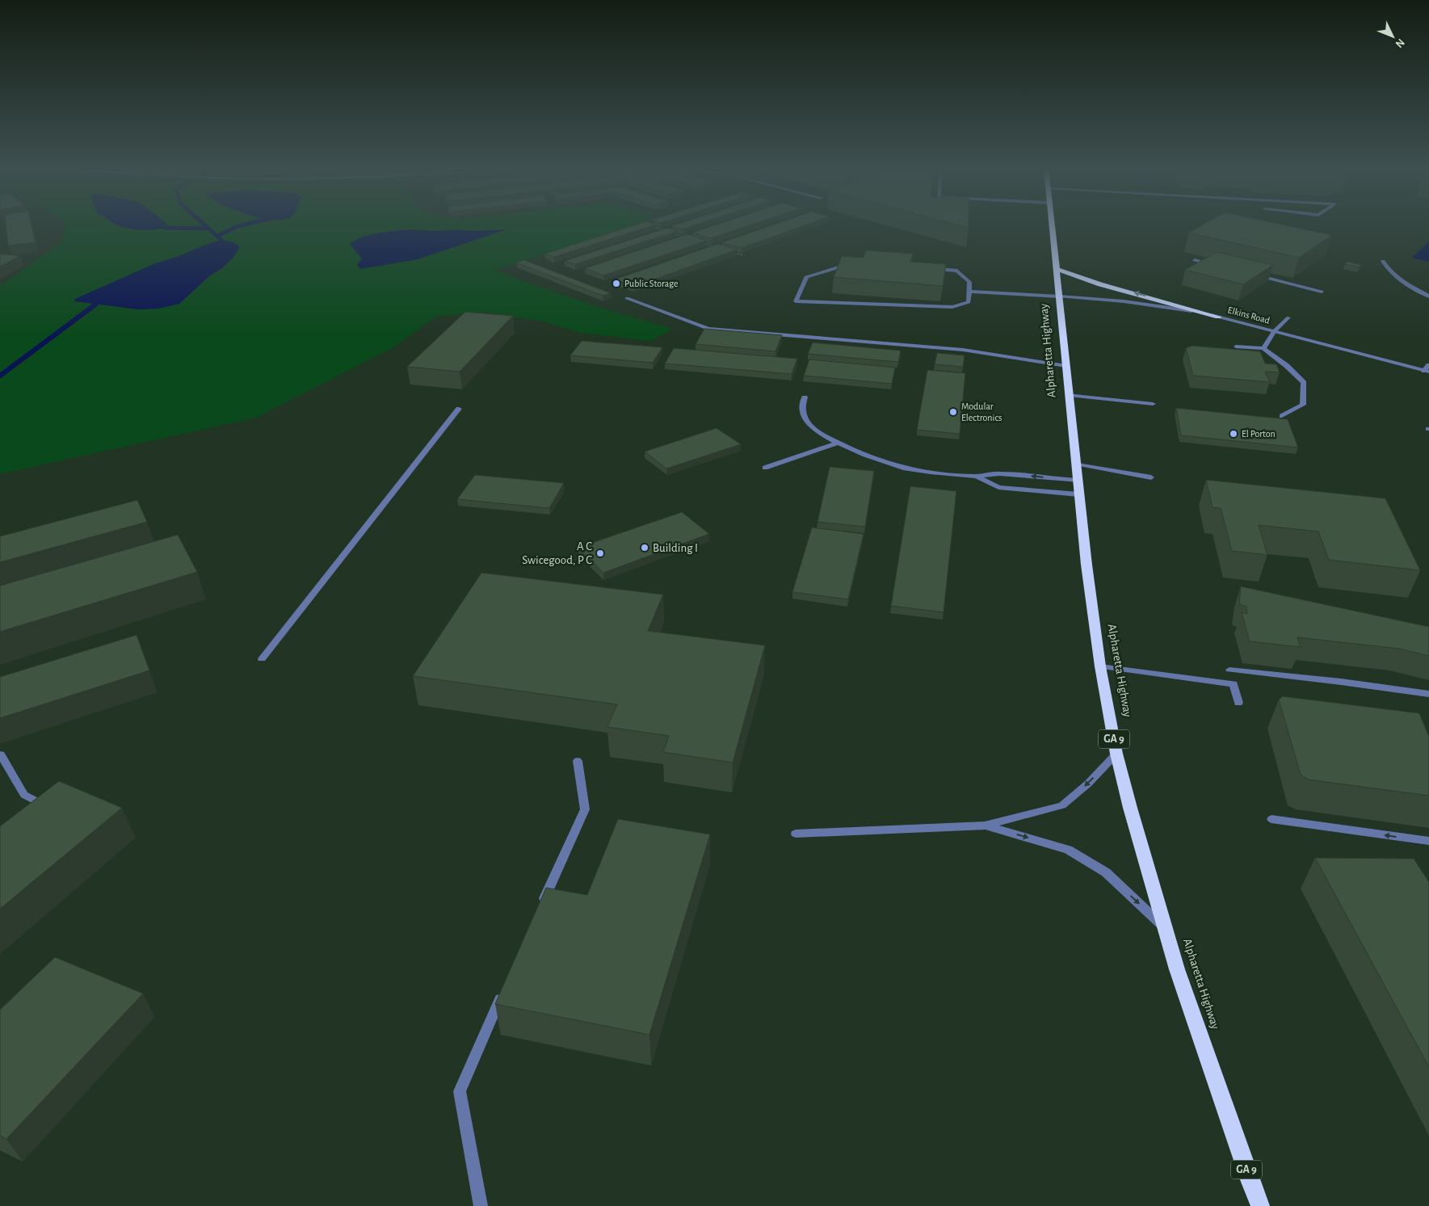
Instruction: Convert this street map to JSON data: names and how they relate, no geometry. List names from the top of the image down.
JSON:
{
  "streets": {
    "highway": ["Alpharetta Highway", "GA 9"],
    "street": ["Elkins Road"]
  },
  "crossings": [
    ["Elkins Road", "Alpharetta Highway"]
  ],
  "places": [
    "Public Storage",
    "Modular Electronics",
    "El Porton",
    "Building I",
    "A C Swicegood, P C"
  ],
  "north": "bottom right"
}
